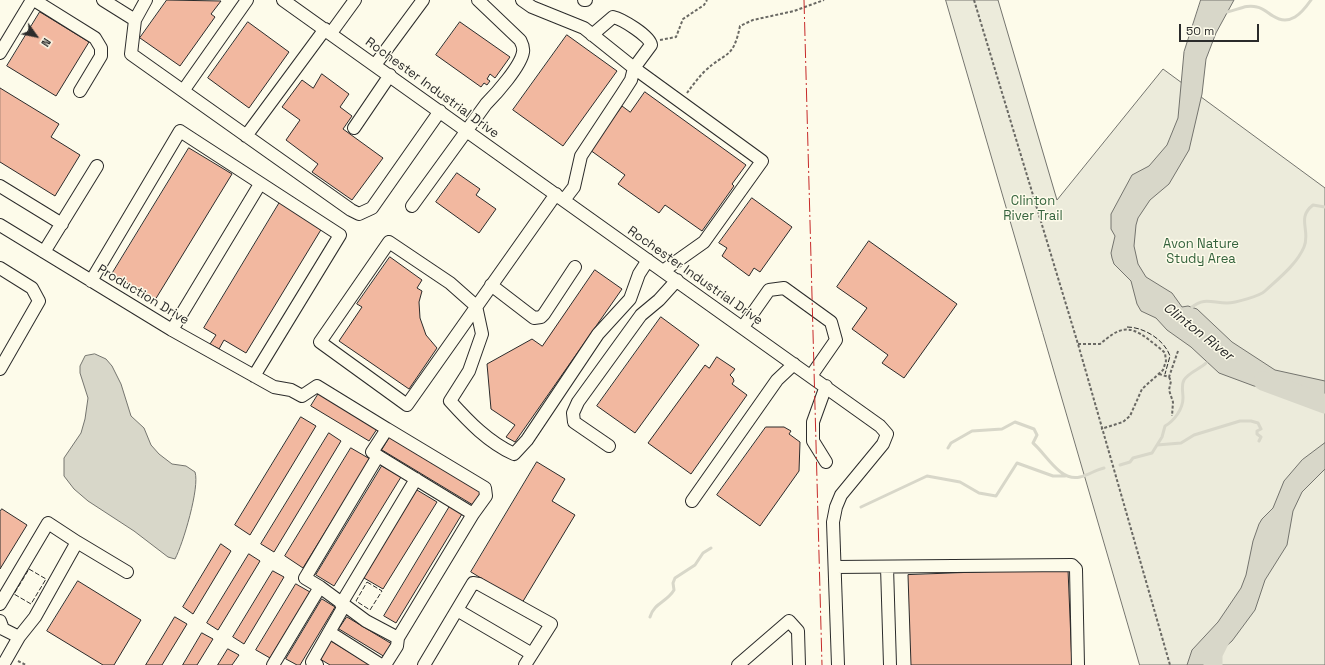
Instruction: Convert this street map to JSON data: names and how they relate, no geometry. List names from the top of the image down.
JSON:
{
  "streets": {
    "street": ["Rochester Industrial Drive", "Production Drive"]
  },
  "water": ["Clinton River"],
  "parks": ["Clinton River Trail", "Avon Nature Study Area"],
  "scale_bar": "50 m",
  "north": "bottom right"
}
